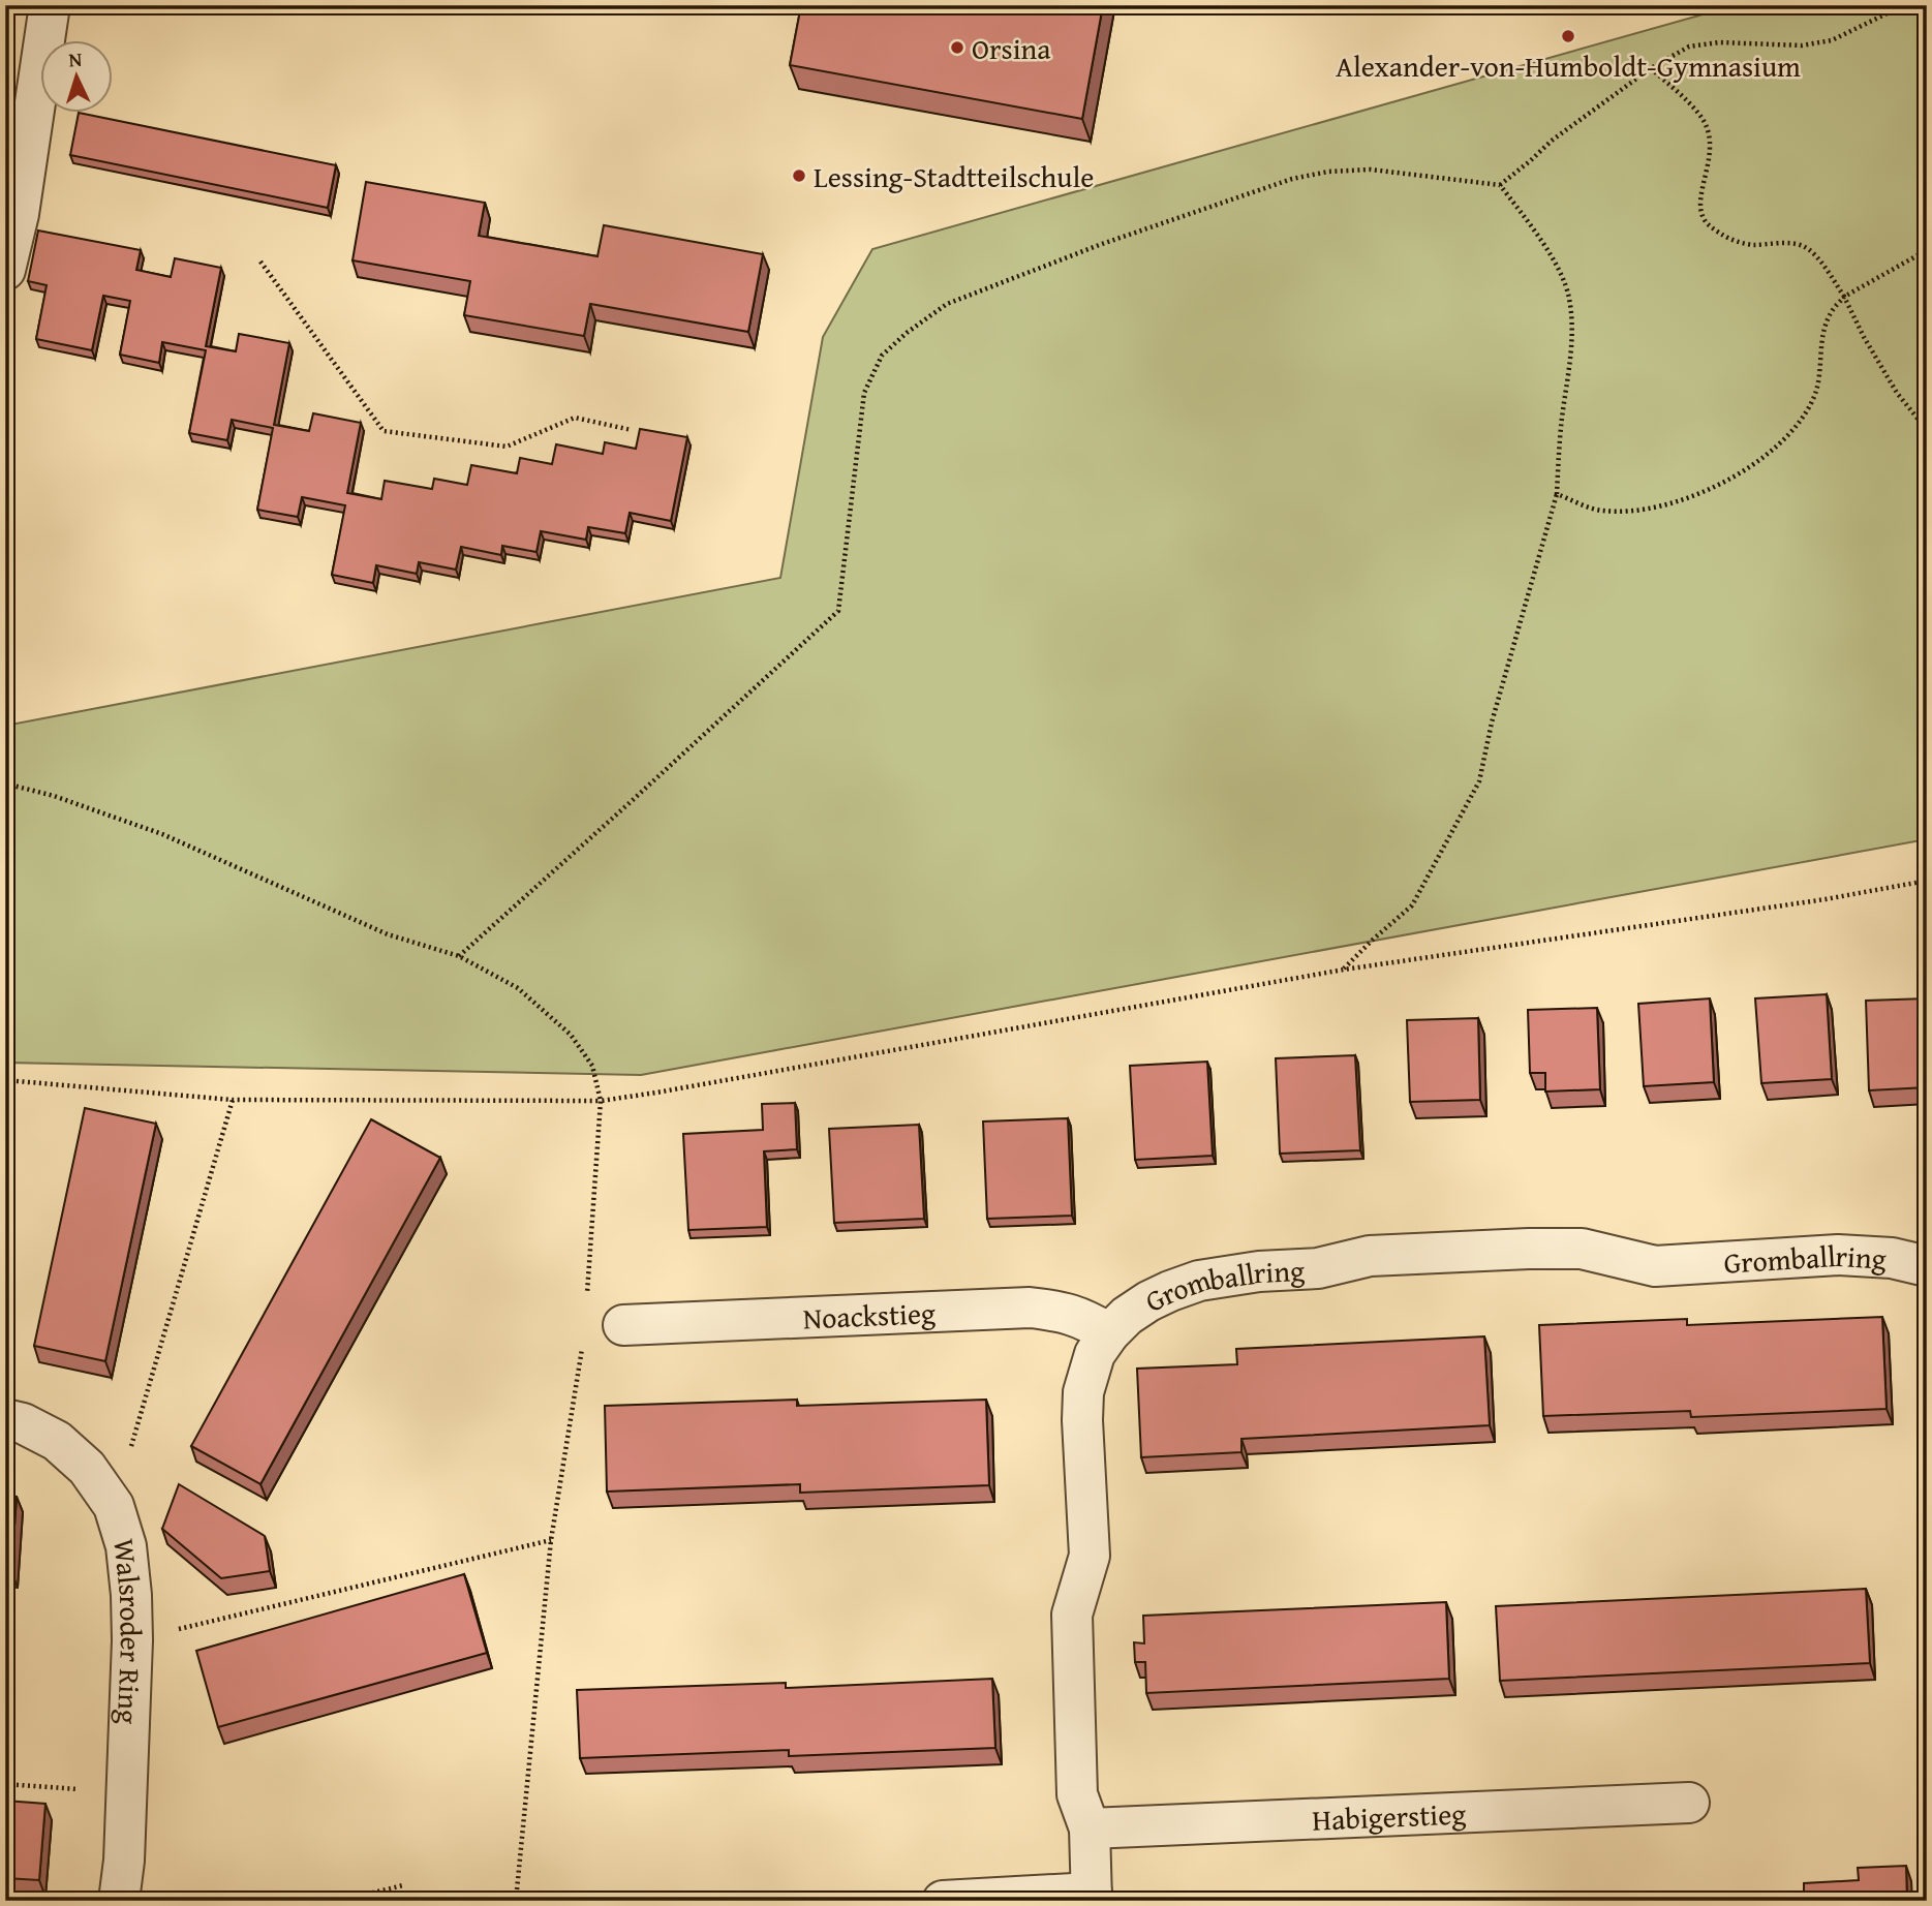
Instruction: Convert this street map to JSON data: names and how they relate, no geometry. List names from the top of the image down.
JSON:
{
  "streets": {
    "street": [
      "Gromballring",
      "Noackstieg",
      "Walsroder Ring",
      "Habigerstieg"
    ]
  },
  "crossings": [
    ["Gromballring", "Noackstieg"],
    ["Gromballring", "Habigerstieg"]
  ],
  "places": ["Alexander-von-Humboldt-Gymnasium", "Orsina", "Lessing-Stadtteilschule"],
  "north": "top"
}
